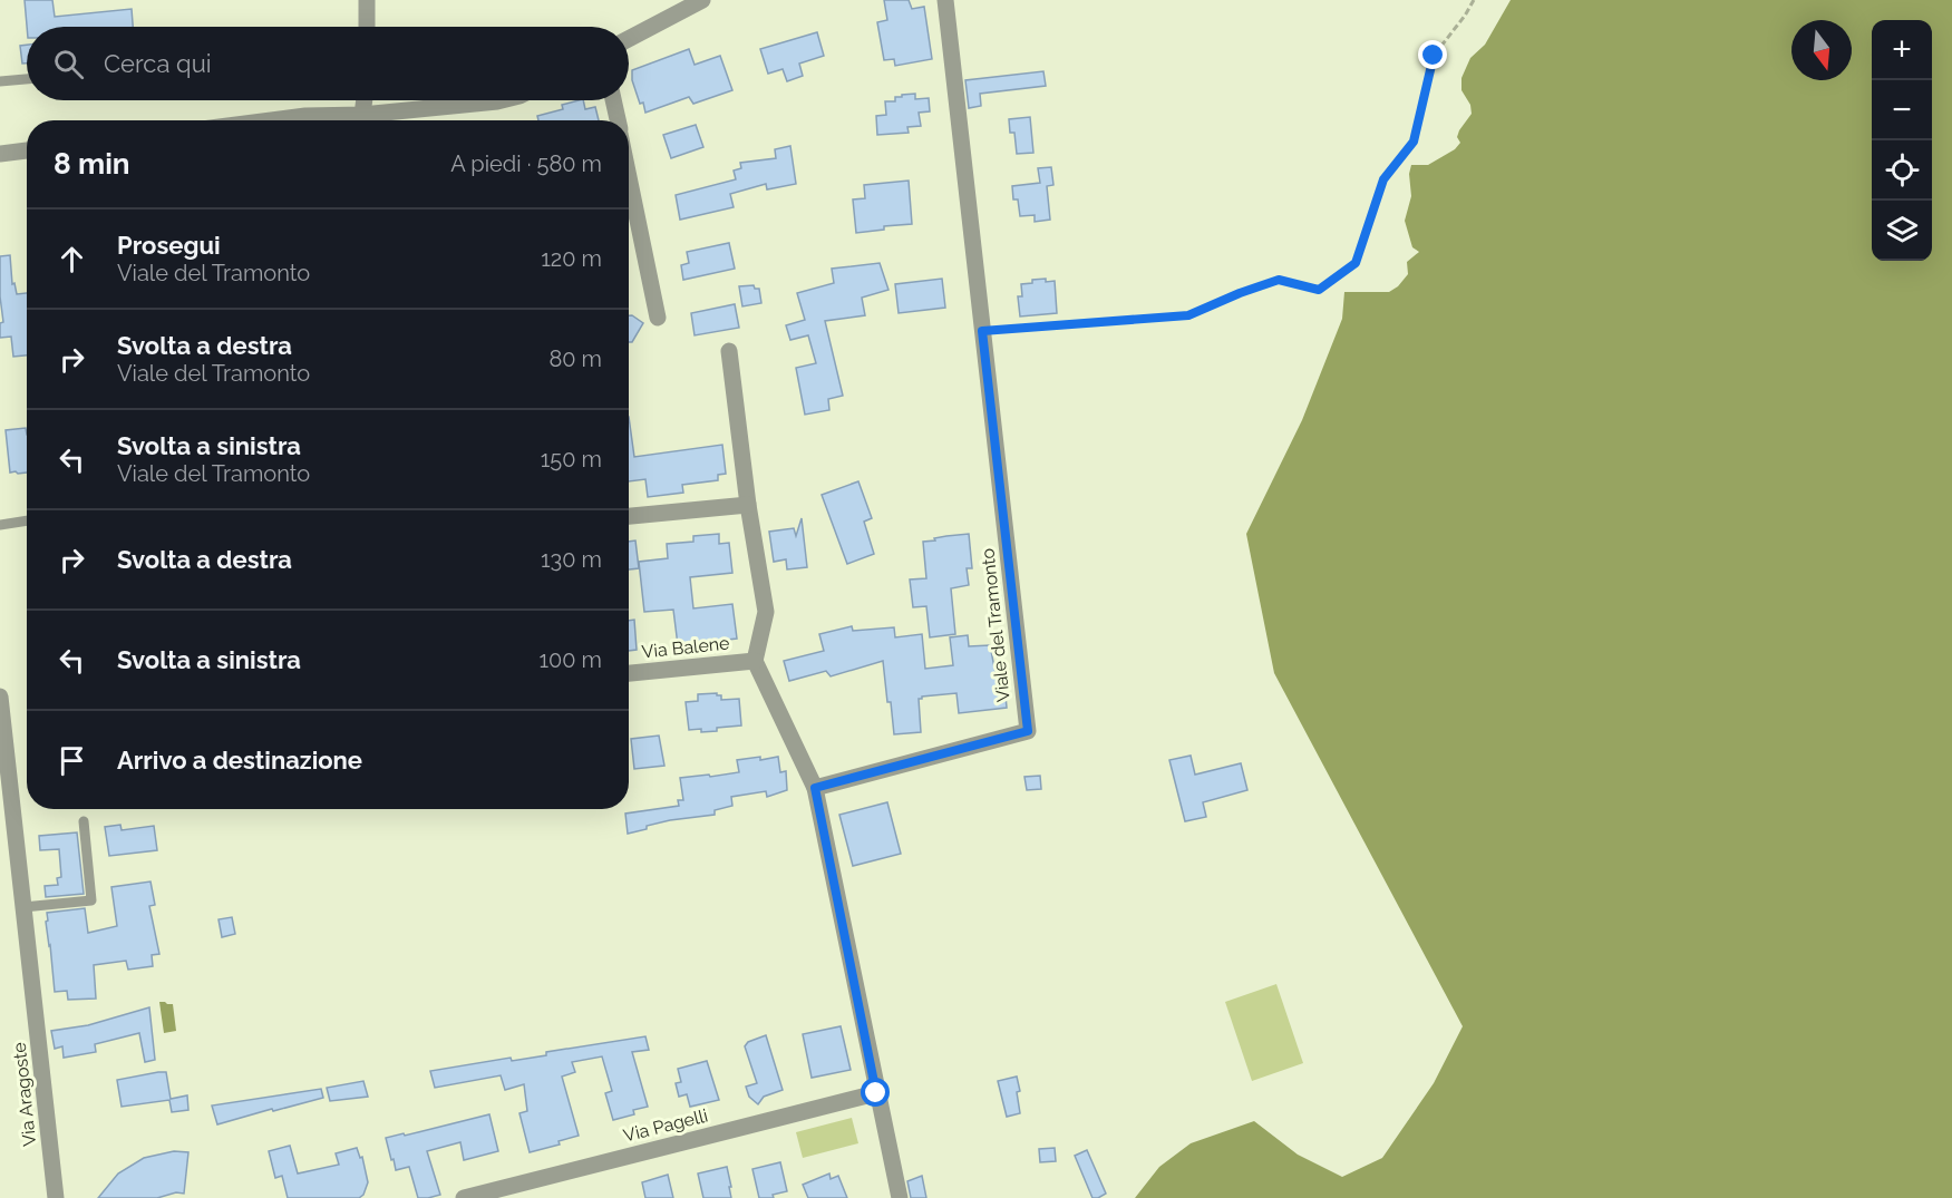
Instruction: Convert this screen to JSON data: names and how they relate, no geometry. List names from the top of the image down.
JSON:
{
  "streets": {
    "street": [
      "Viale del Tramonto",
      "Via Balene",
      "Via Aragoste",
      "Via Pagelli"
    ]
  },
  "north": "bottom",
  "page": {
    "map_buttons": ["+", "−"],
    "search": "Cerca qui",
    "heading": ["8 min", "A piedi · 580 m"],
    "list": [
      ["Prosegui", "Viale del Tramonto", "120 m"],
      ["Svolta a destra", "Viale del Tramonto", "80 m"],
      ["Svolta a sinistra", "Viale del Tramonto", "150 m"],
      ["Svolta a destra", "130 m"],
      ["Svolta a sinistra", "100 m"],
      "Arrivo a destinazione"
    ]
  }
}
